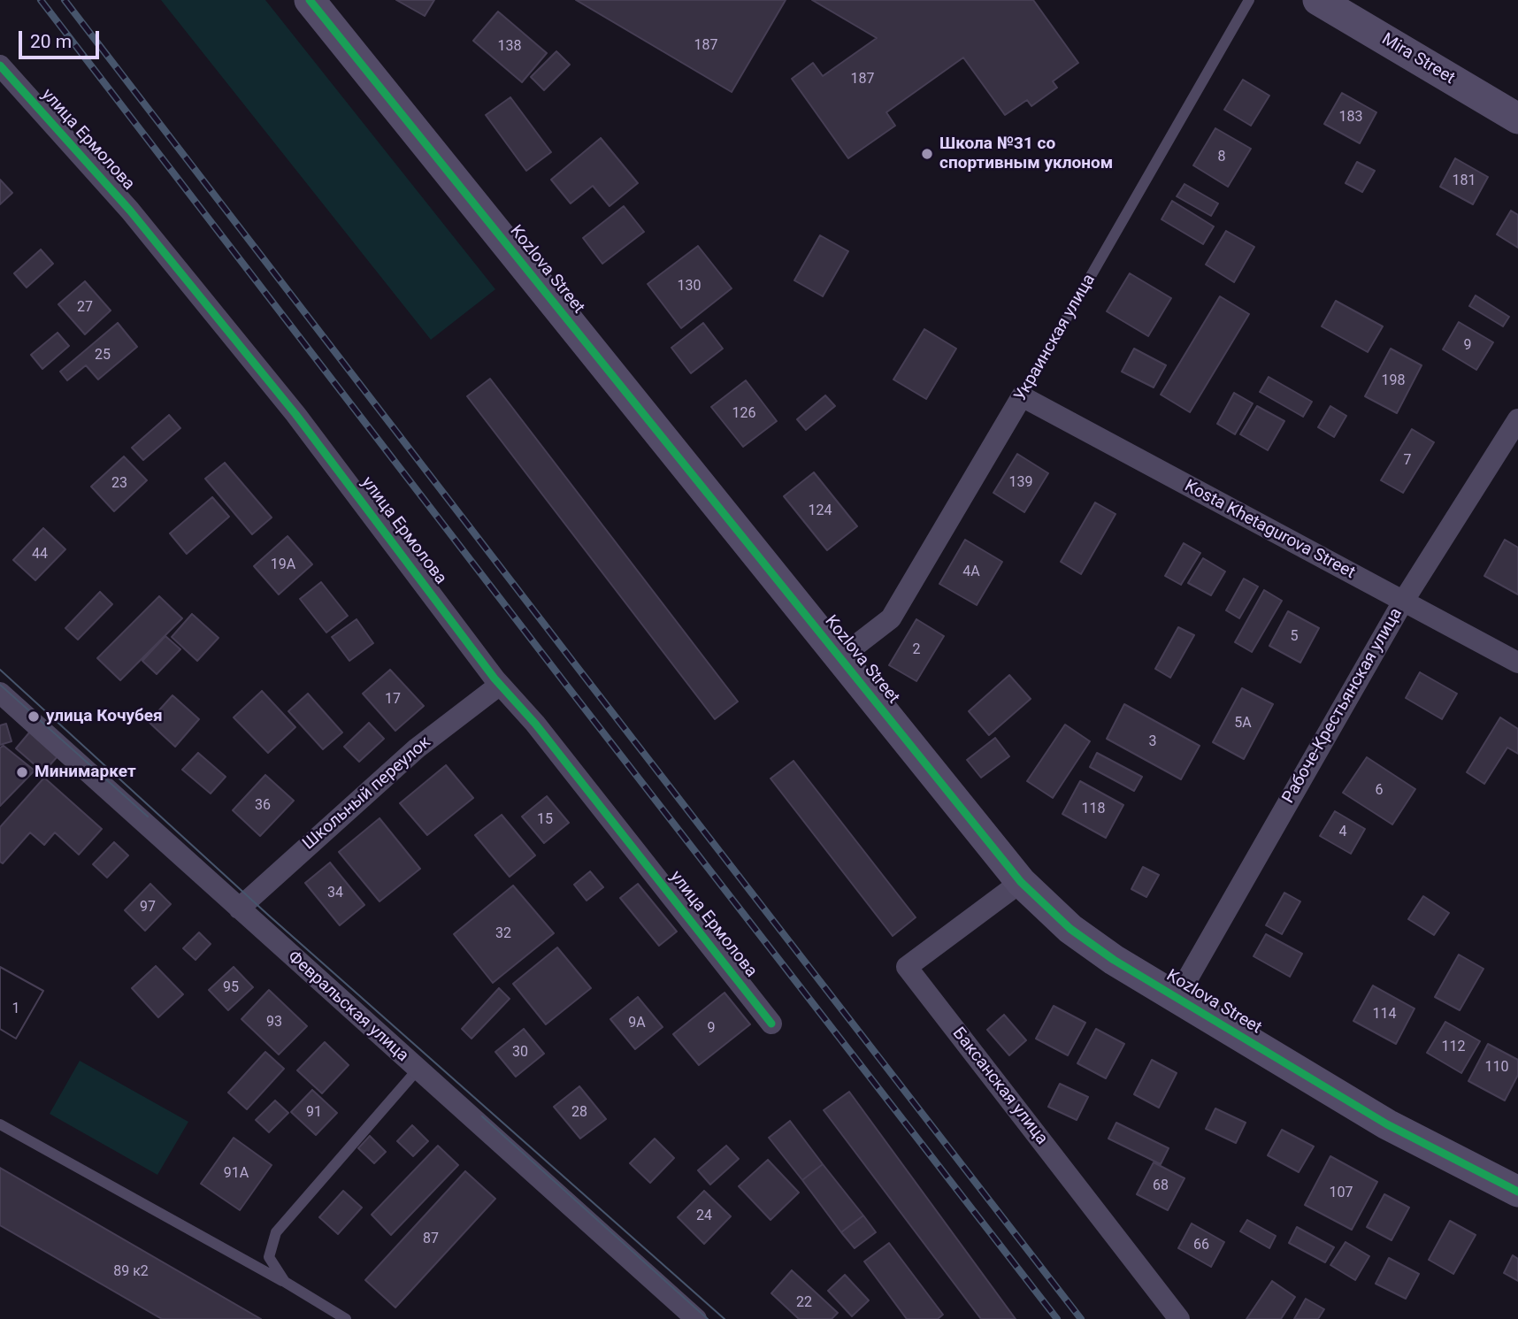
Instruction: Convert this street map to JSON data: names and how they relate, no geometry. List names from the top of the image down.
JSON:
{
  "streets": {
    "street": [
      "Mira Street",
      "улица Ермолова",
      "Kozlova Street",
      "Украинская улица",
      "Kosta Khetagurova Street",
      "Рабоче-Крестьянская улица",
      "Школьный переулок",
      "Февральская улица",
      "Баксанская улица"
    ]
  },
  "crossings": [
    ["улица Ермолова", "Школьный переулок"],
    ["Kozlova Street", "Украинская улица"],
    ["Kozlova Street", "Рабоче-Крестьянская улица"],
    ["Kozlova Street", "Баксанская улица"],
    ["Украинская улица", "Kosta Khetagurova Street"],
    ["Kosta Khetagurova Street", "Рабоче-Крестьянская улица"],
    ["Школьный переулок", "Февральская улица"]
  ],
  "places": ["Школа №31 со спортивным уклоном", "улица Кочубея", "Минимаркет"],
  "house_numbers": [
    "187",
    "138",
    "187",
    "183",
    "8",
    "181",
    "130",
    "27",
    "9",
    "25",
    "198",
    "126",
    "7",
    "139",
    "23",
    "124",
    "44",
    "19А",
    "4А",
    "5",
    "2",
    "17",
    "5А",
    "3",
    "6",
    "36",
    "118",
    "15",
    "4",
    "34",
    "97",
    "32",
    "95",
    "1",
    "114",
    "93",
    "9А",
    "9",
    "112",
    "30",
    "110",
    "91",
    "28",
    "91А",
    "68",
    "107",
    "24",
    "87",
    "66",
    "89 к2",
    "22"
  ],
  "scale_bar": "20 m"
}
